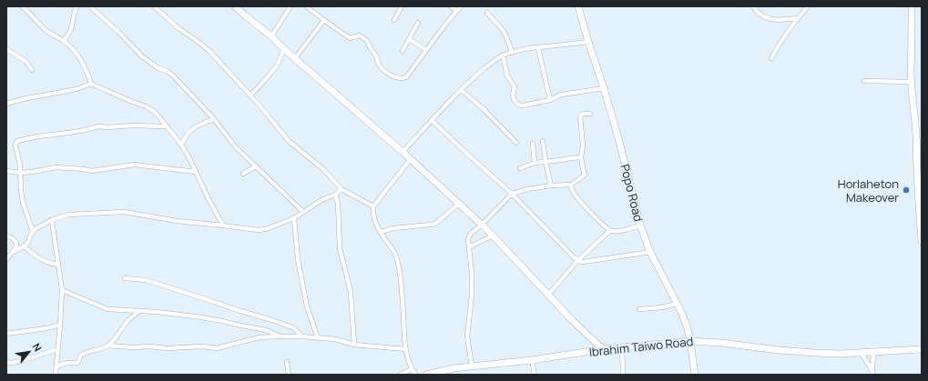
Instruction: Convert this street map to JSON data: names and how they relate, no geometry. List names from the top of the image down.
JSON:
{
  "streets": {
    "main road": ["Popo Road", "Ibrahim Taiwo Road"]
  },
  "crossings": [
    ["Popo Road", "Ibrahim Taiwo Road"]
  ],
  "places": ["Horlaheton Makeover"],
  "north": "top right"
}
